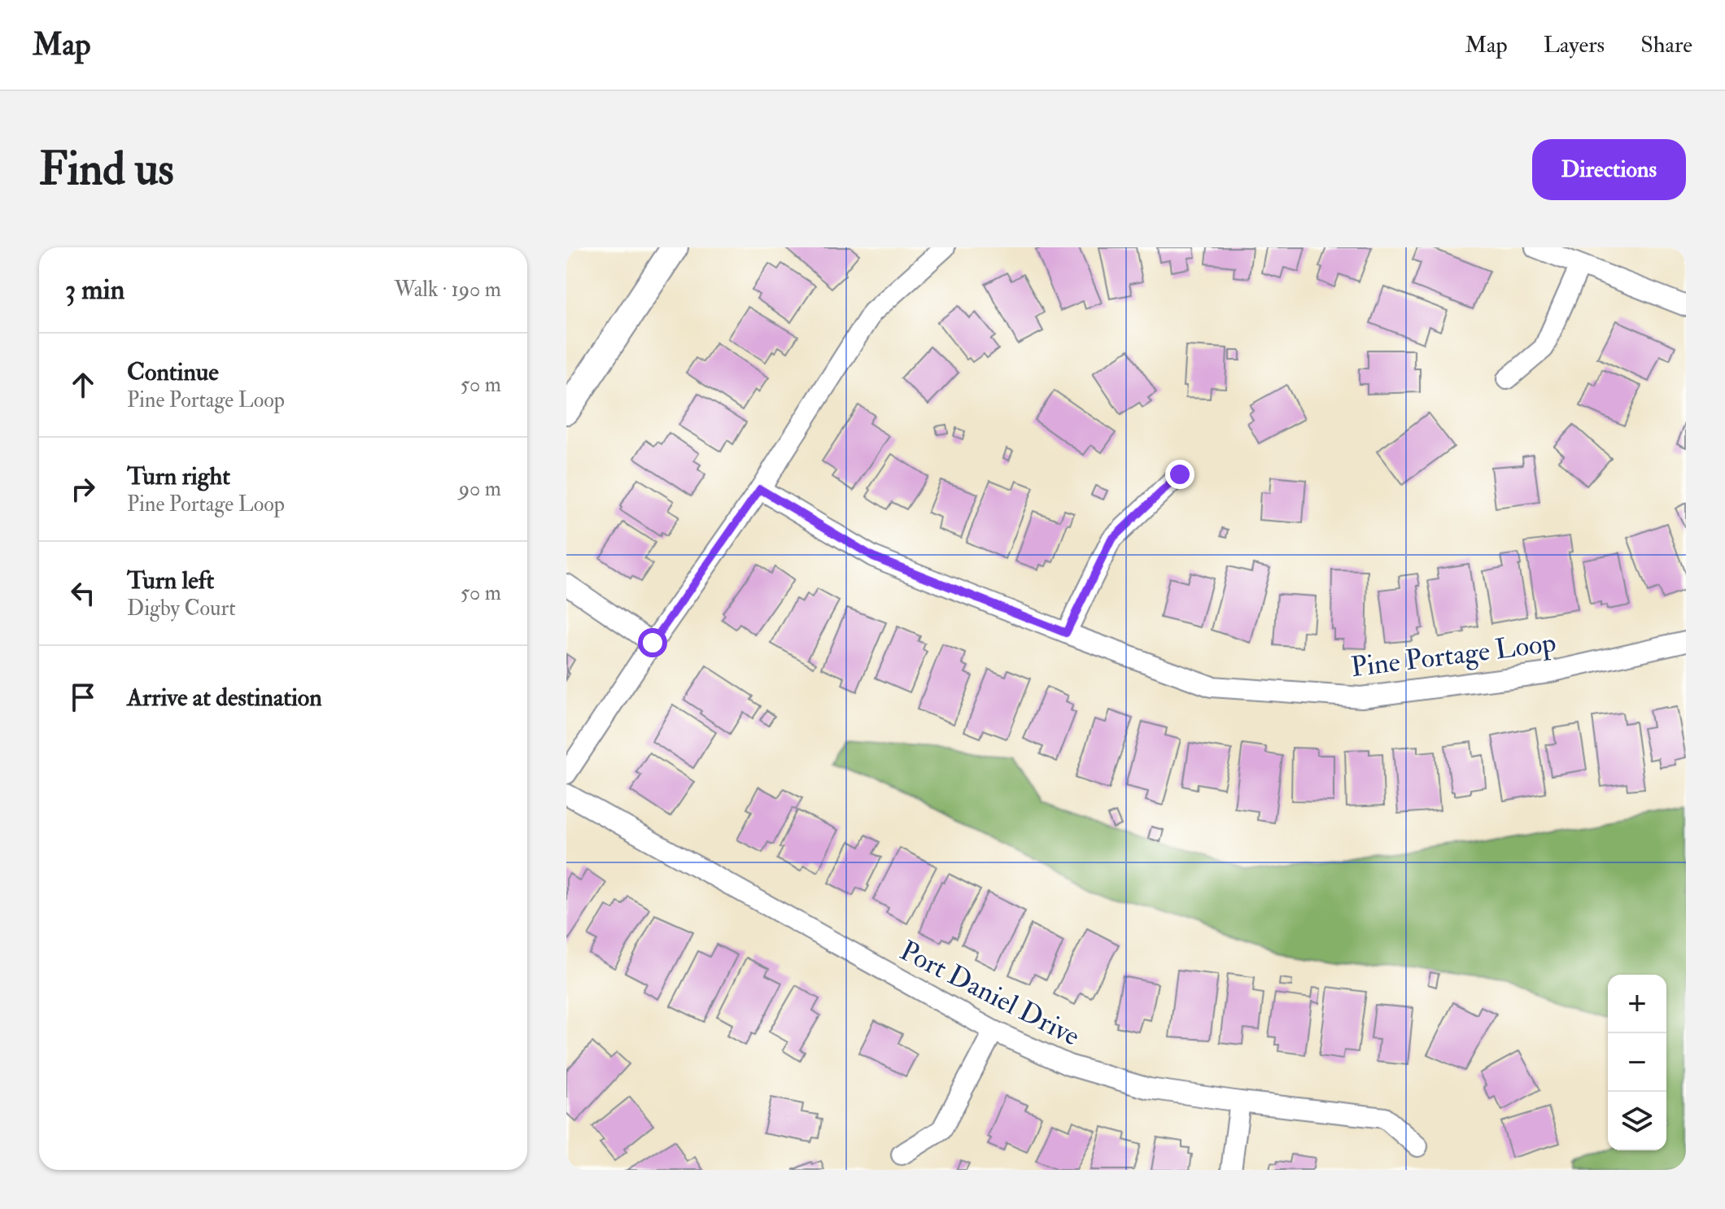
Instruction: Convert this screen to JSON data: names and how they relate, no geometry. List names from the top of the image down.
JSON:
{
  "streets": {
    "street": ["Pine Portage Loop", "Port Daniel Drive"]
  },
  "page": {
    "header": "Map",
    "nav": ["Map", "Layers", "Share"],
    "buttons": "Directions",
    "title": "Find us",
    "heading": ["3 min", "Walk · 190 m"],
    "list": [
      ["Continue", "Pine Portage Loop", "50 m"],
      ["Turn right", "Pine Portage Loop", "90 m"],
      ["Turn left", "Digby Court", "50 m"],
      "Arrive at destination"
    ],
    "map_buttons": ["+", "−"]
  }
}
